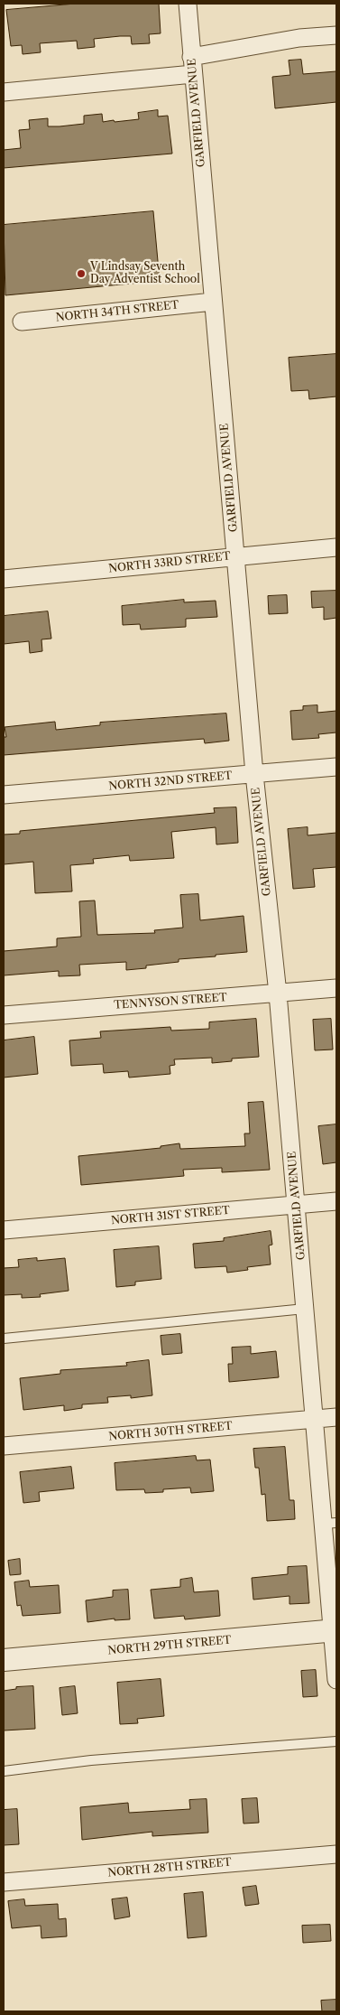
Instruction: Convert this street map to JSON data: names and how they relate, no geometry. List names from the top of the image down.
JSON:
{
  "streets": {
    "street": [
      "GARFIELD AVENUE",
      "NORTH 34TH STREET",
      "NORTH 33RD STREET",
      "NORTH 32ND STREET",
      "TENNYSON STREET",
      "NORTH 31ST STREET",
      "NORTH 30TH STREET",
      "NORTH 29TH STREET",
      "NORTH 28TH STREET"
    ]
  },
  "crossings": [
    ["GARFIELD AVENUE", "NORTH 34TH STREET"],
    ["GARFIELD AVENUE", "NORTH 33RD STREET"],
    ["GARFIELD AVENUE", "NORTH 32ND STREET"],
    ["GARFIELD AVENUE", "TENNYSON STREET"],
    ["GARFIELD AVENUE", "NORTH 31ST STREET"],
    ["GARFIELD AVENUE", "NORTH 30TH STREET"],
    ["GARFIELD AVENUE", "NORTH 29TH STREET"]
  ],
  "places": ["V Lindsay Seventh Day Adventist School"]
}
